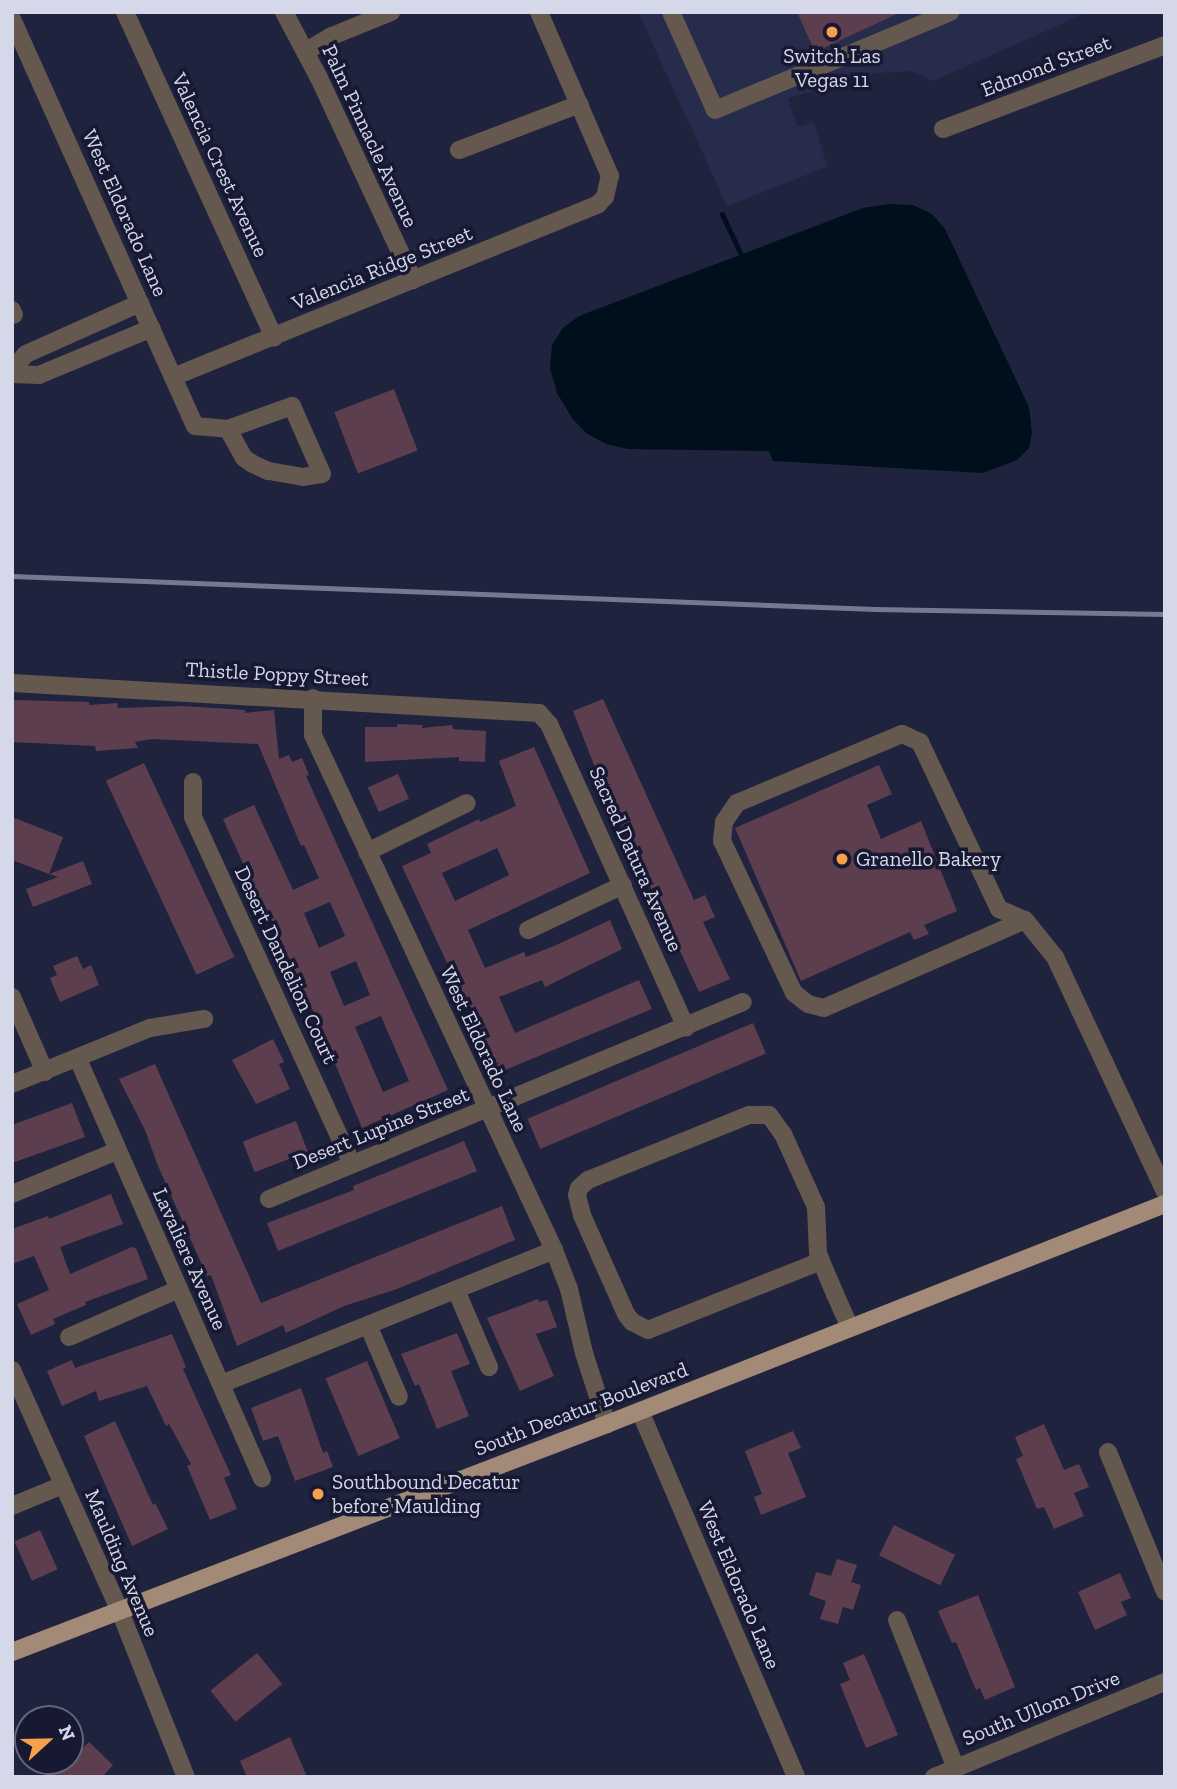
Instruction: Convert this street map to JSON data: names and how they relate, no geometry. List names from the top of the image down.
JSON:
{
  "streets": {
    "main road": ["South Decatur Boulevard"],
    "street": [
      "Edmond Street",
      "Palm Pinnacle Avenue",
      "Valencia Crest Avenue",
      "West Eldorado Lane",
      "Valencia Ridge Street",
      "Thistle Poppy Street",
      "Sacred Datura Avenue",
      "Desert Dandelion Court",
      "Desert Lupine Street",
      "Lavaliere Avenue",
      "Maulding Avenue",
      "South Ullom Drive"
    ]
  },
  "crossings": [
    ["Palm Pinnacle Avenue", "Valencia Ridge Street"],
    ["Valencia Crest Avenue", "Valencia Ridge Street"],
    ["West Eldorado Lane", "Valencia Ridge Street"],
    ["West Eldorado Lane", "Thistle Poppy Street"],
    ["West Eldorado Lane", "Desert Lupine Street"],
    ["West Eldorado Lane", "South Decatur Boulevard"],
    ["Thistle Poppy Street", "Sacred Datura Avenue"],
    ["Sacred Datura Avenue", "Desert Lupine Street"],
    ["Desert Dandelion Court", "Desert Lupine Street"],
    ["South Decatur Boulevard", "Maulding Avenue"]
  ],
  "places": ["Switch Las Vegas 11", "Granello Bakery", "Southbound Decatur before Maulding"],
  "north": "right"
}
